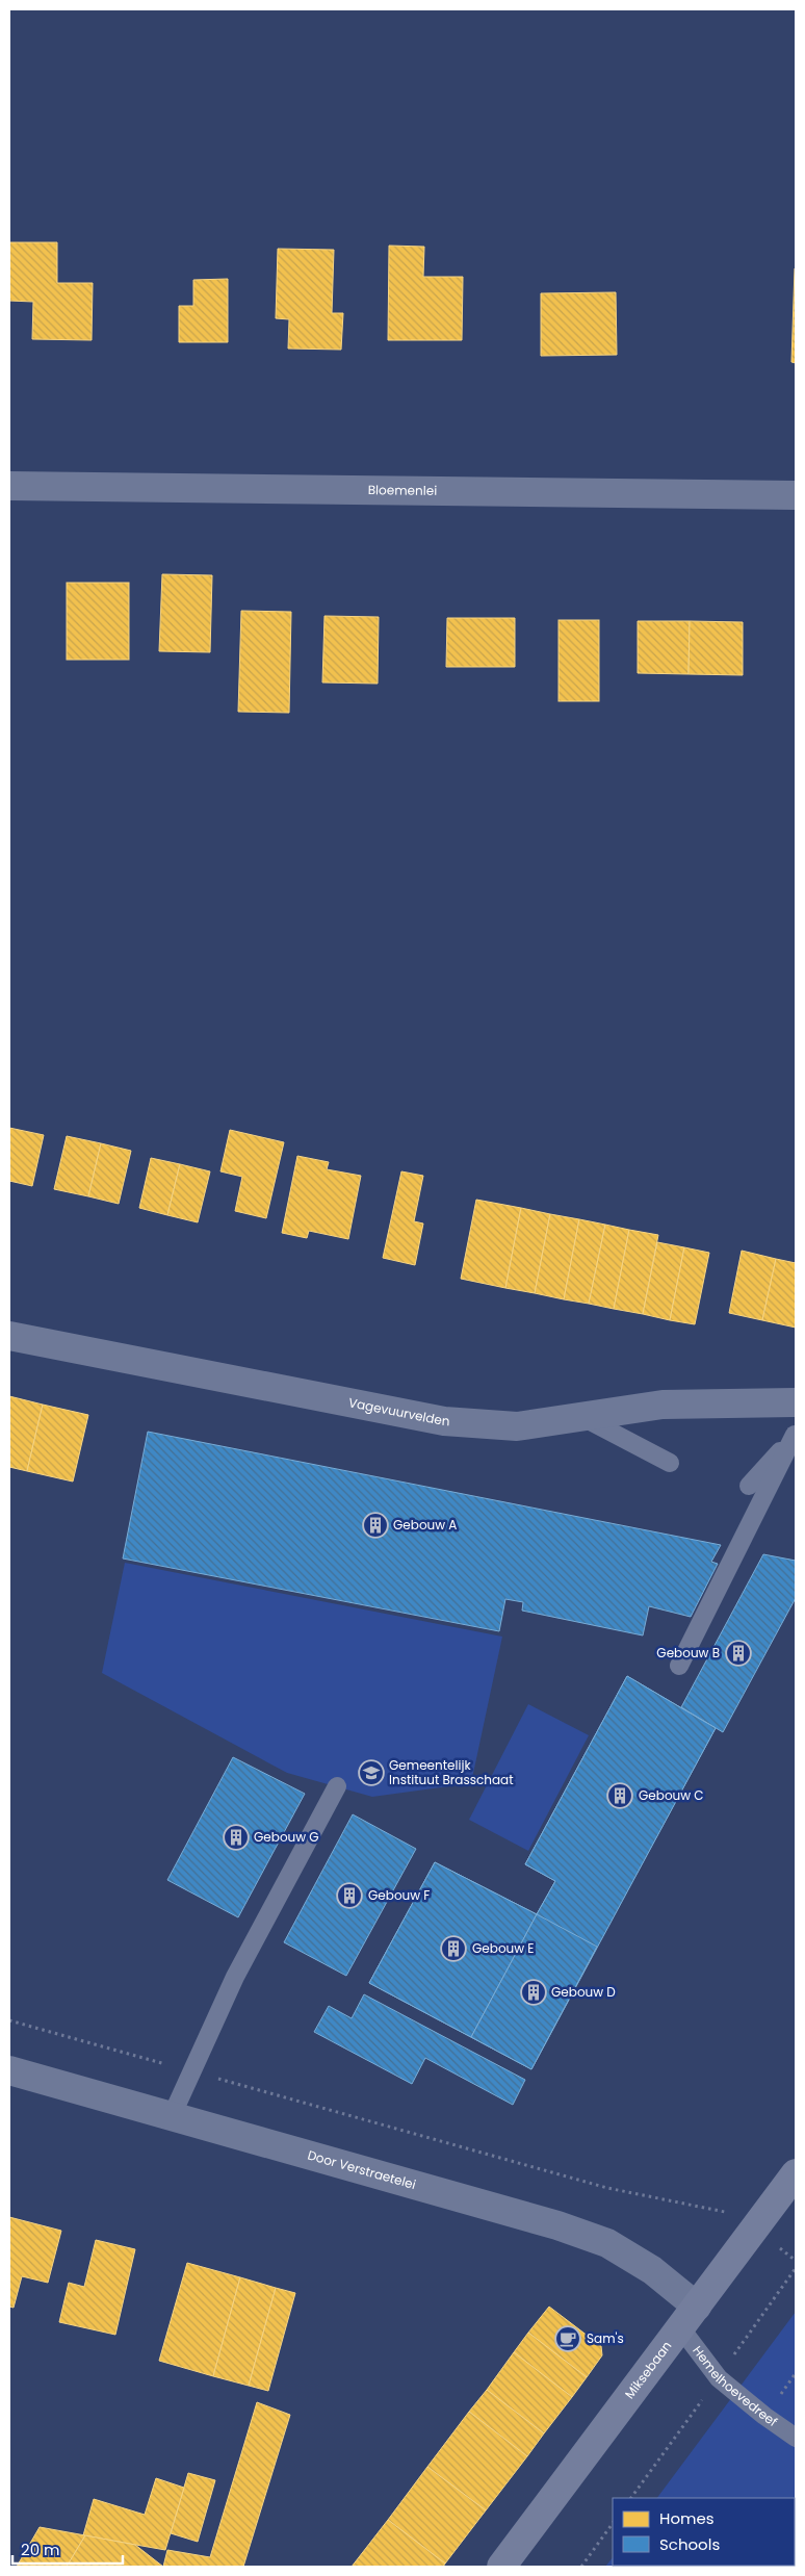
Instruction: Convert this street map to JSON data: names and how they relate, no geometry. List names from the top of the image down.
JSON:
{
  "streets": {
    "main road": ["Miksebaan"],
    "street": ["Bloemenlei", "Vagevuurvelden", "Door Verstraetelei"],
    "lane": ["Hemelhoevedreef"]
  },
  "crossings": [
    ["Door Verstraetelei", "Miksebaan"],
    ["Miksebaan", "Hemelhoevedreef"]
  ],
  "places": {
    "building": [
      "Gebouw A",
      "Gebouw B",
      "Gebouw C",
      "Gebouw G",
      "Gebouw F",
      "Gebouw E",
      "Gebouw D"
    ],
    "school or university": ["Gemeentelijk Instituut Brasschaat"],
    "cafe": ["Sam's"]
  },
  "legend": ["Homes", "Schools"],
  "scale_bar": "20 m"
}
